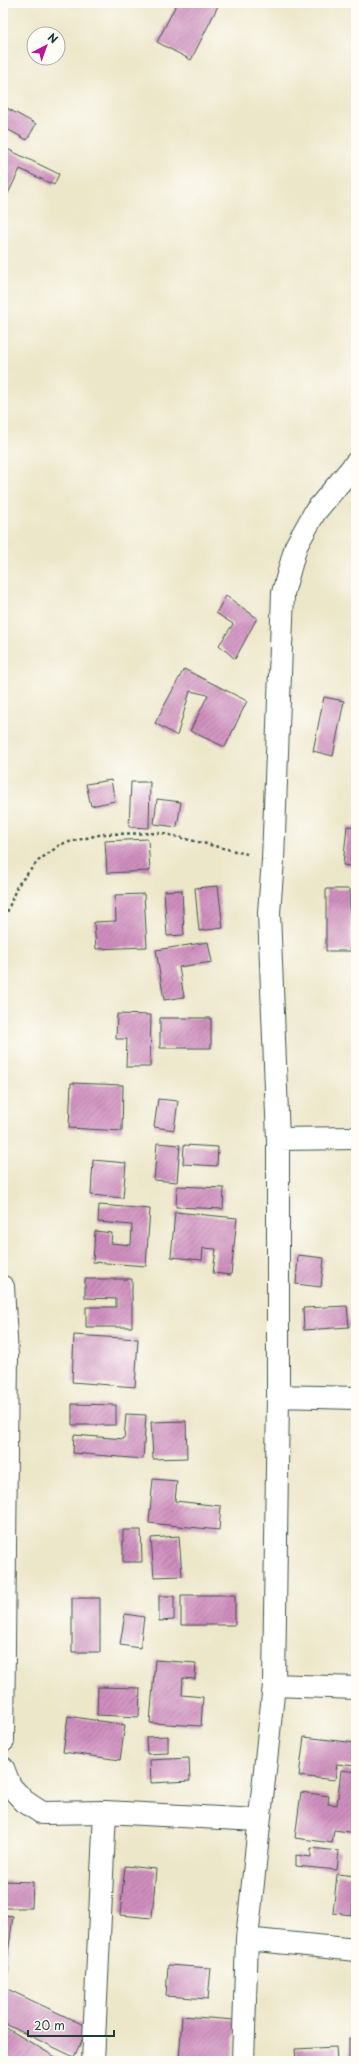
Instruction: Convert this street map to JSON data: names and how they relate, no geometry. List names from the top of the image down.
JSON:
{
  "scale_bar": "20 m",
  "north": "top right"
}
